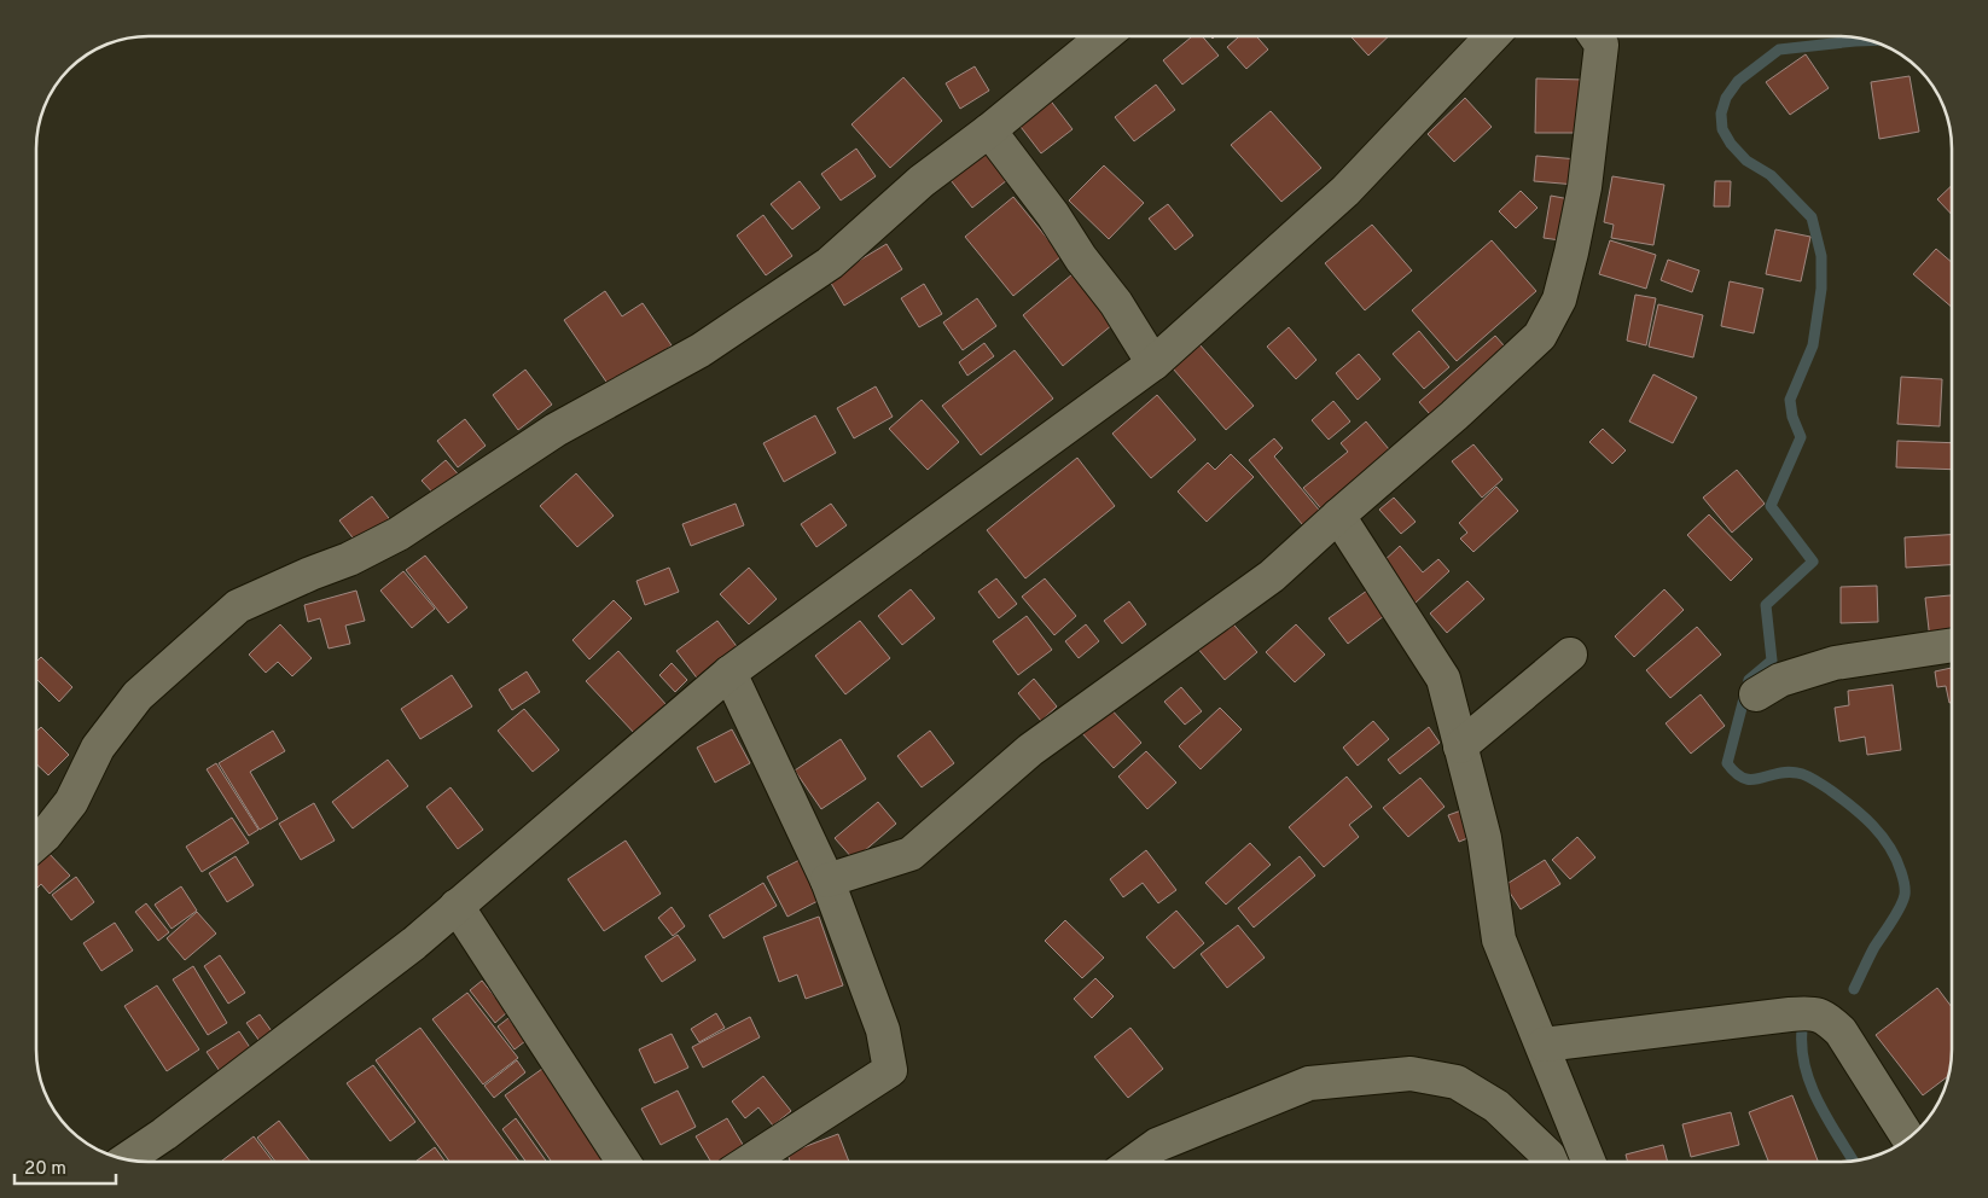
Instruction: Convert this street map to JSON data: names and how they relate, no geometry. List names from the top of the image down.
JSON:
{
  "scale_bar": "20 m"
}
